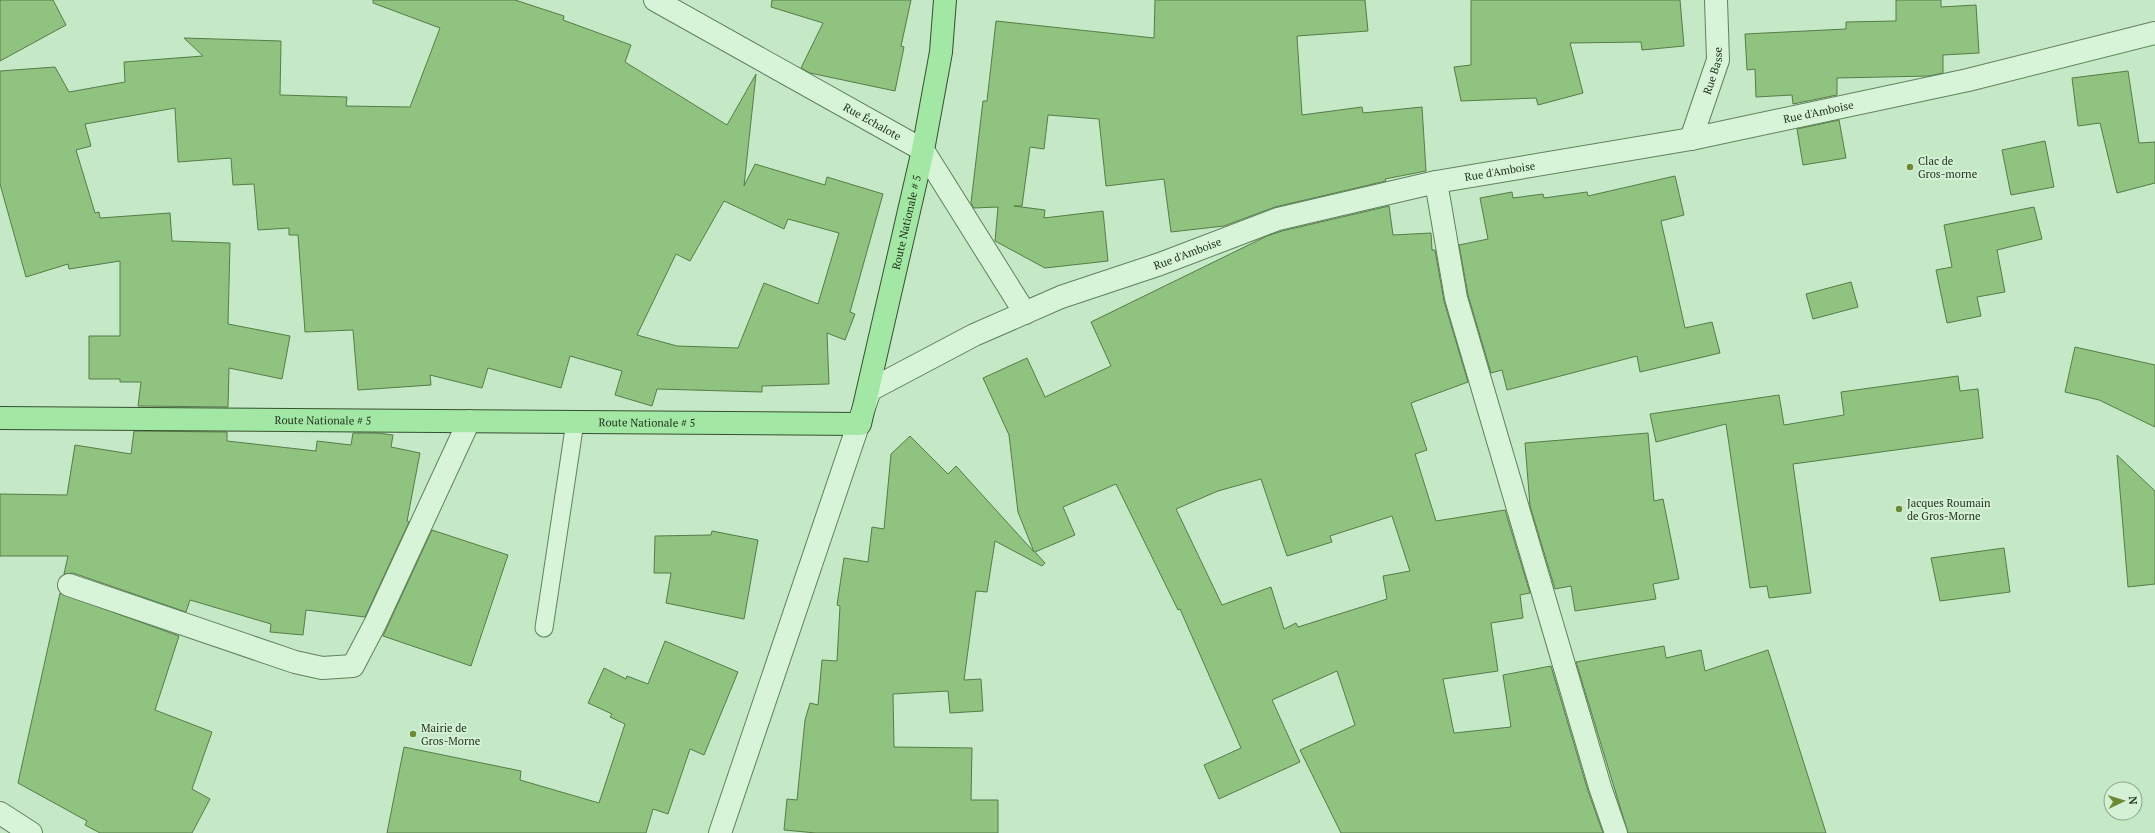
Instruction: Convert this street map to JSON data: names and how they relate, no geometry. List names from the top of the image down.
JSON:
{
  "streets": {
    "main road": ["Route Nationale # 5"],
    "street": ["Rue Basse", "Rue d'Amboise", "Rue Échalote"]
  },
  "crossings": [
    ["Rue Basse", "Rue d'Amboise"],
    ["Rue d'Amboise", "Rue Échalote"],
    ["Rue d'Amboise", "Route Nationale # 5"],
    ["Rue Échalote", "Route Nationale # 5"]
  ],
  "places": ["Clac de Gros-morne", "Jacques Roumain de Gros-Morne", "Mairie de Gros-Morne"],
  "north": "right"
}
